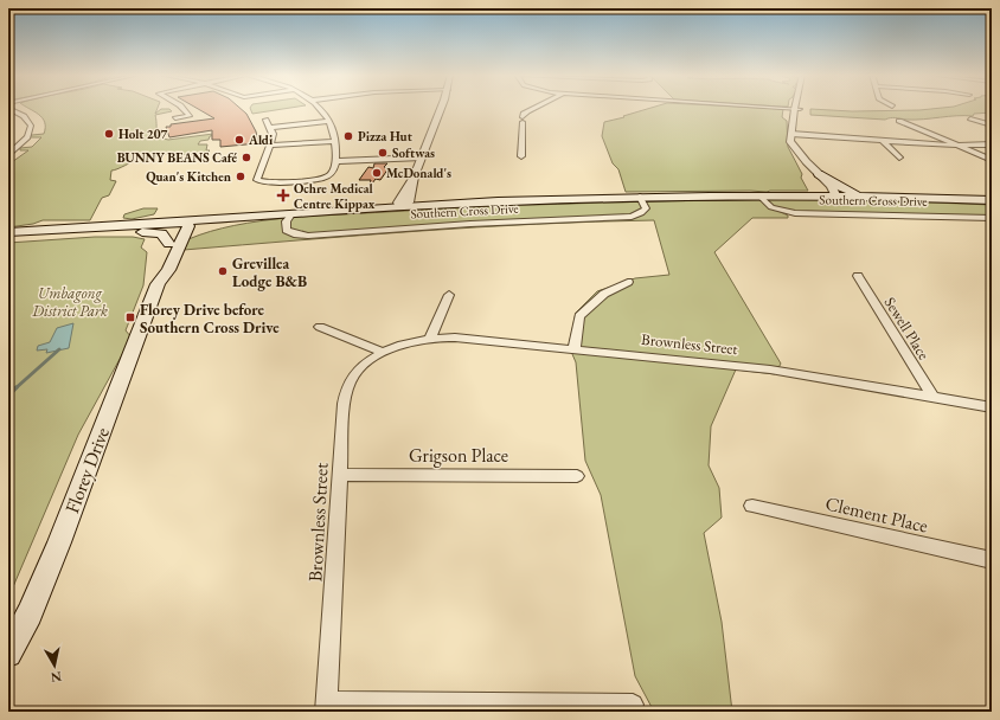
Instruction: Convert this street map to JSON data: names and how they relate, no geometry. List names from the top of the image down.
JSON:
{
  "streets": {
    "main road": ["Southern Cross Drive", "Florey Drive"],
    "street": [
      "Sewell Place",
      "Brownless Street",
      "Grigson Place",
      "Clement Place"
    ]
  },
  "crossings": [
    ["Southern Cross Drive", "Florey Drive"],
    ["Sewell Place", "Brownless Street"],
    ["Brownless Street", "Grigson Place"]
  ],
  "parks": ["Umbagong District Park"],
  "places": {
    "other": [
      "Holt 207",
      "Pizza Hut",
      "Aldi",
      "Softwas",
      "BUNNY BEANS Café",
      "McDonald's",
      "Quan's Kitchen",
      "Grevillea Lodge B&B"
    ],
    "health": ["Ochre Medical Centre Kippax"],
    "transit": ["Florey Drive before Southern Cross Drive"]
  },
  "north": "bottom"
}
